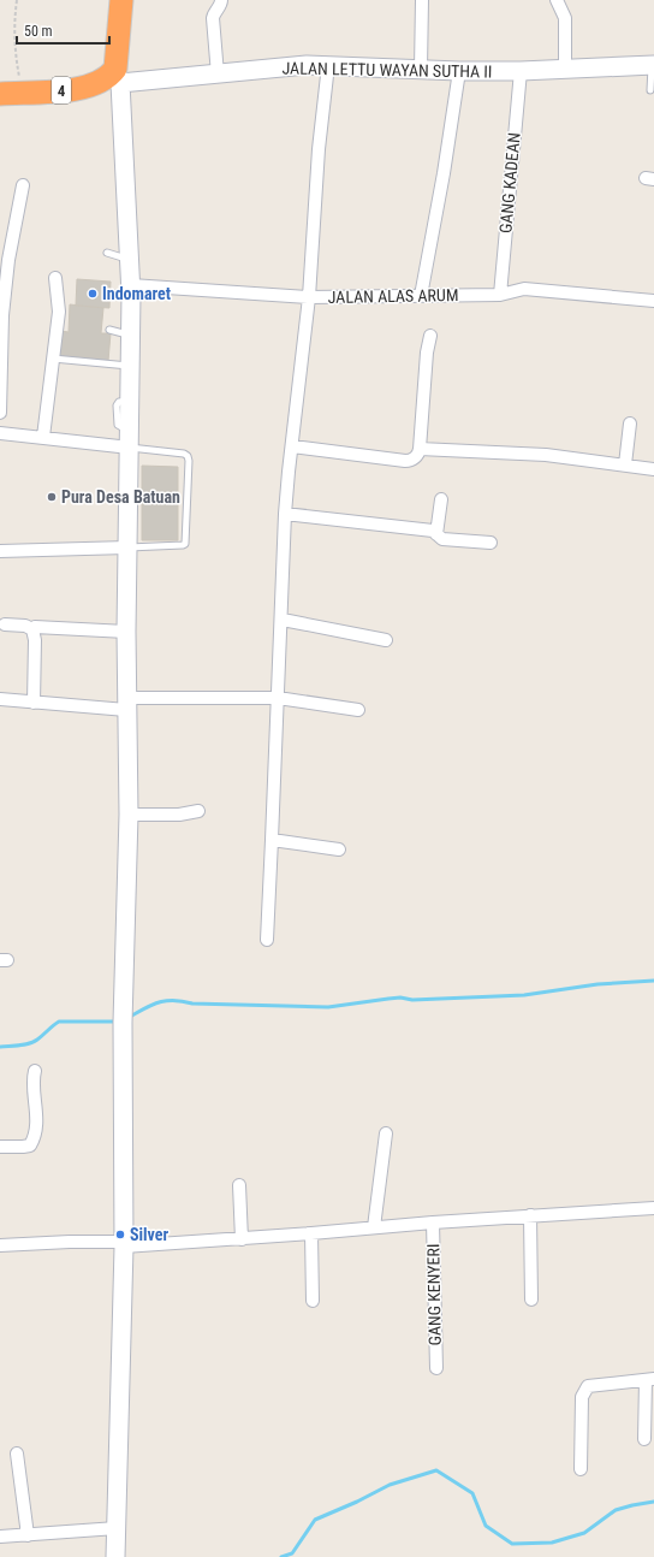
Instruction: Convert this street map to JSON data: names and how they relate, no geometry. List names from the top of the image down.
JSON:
{
  "streets": {
    "highway": ["4"],
    "main road": ["JALAN LETTU WAYAN SUTHA II"],
    "street": ["GANG KADEAN", "JALAN ALAS ARUM", "GANG KENYERI"]
  },
  "crossings": [
    ["JALAN LETTU WAYAN SUTHA II", "4"],
    ["JALAN LETTU WAYAN SUTHA II", "GANG KADEAN"],
    ["GANG KADEAN", "JALAN ALAS ARUM"]
  ],
  "places": ["Indomaret", "Pura Desa Batuan", "Silver"],
  "scale_bar": "50 m"
}
